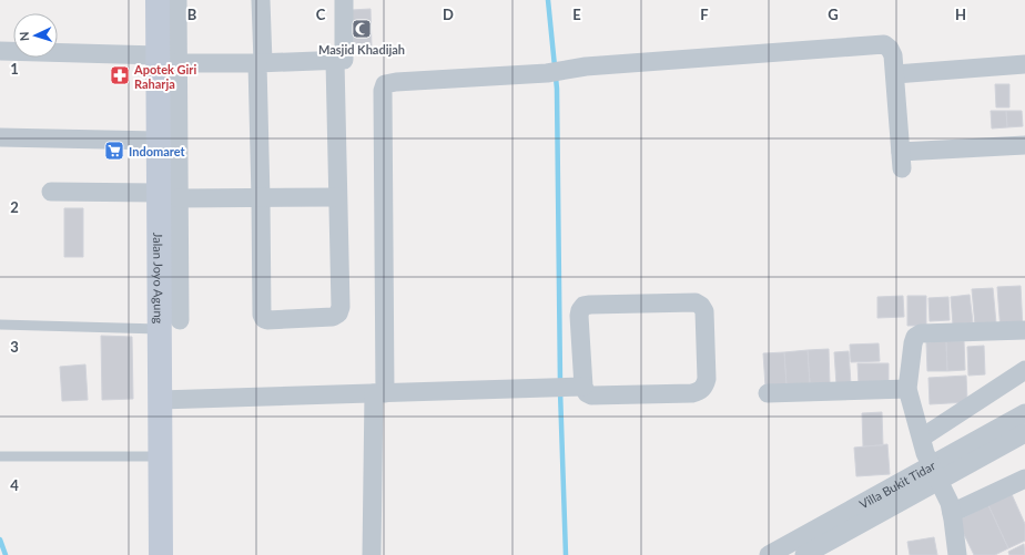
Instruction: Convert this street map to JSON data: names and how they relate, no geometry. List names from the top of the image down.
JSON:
{
  "streets": {
    "main road": ["Jalan Joyo Agung"],
    "street": ["Villa Bukit Tidar"]
  },
  "places": {
    "mosque": ["Masjid Khadijah"],
    "pharmacy": ["Apotek Giri Raharja"],
    "supermarket": ["Indomaret"]
  },
  "north": "left",
  "grid": {
    "columns": [
      "B",
      "C",
      "D",
      "E",
      "F",
      "G",
      "H"
    ],
    "rows": [
      "1",
      "2",
      "3",
      "4"
    ]
  }
}
